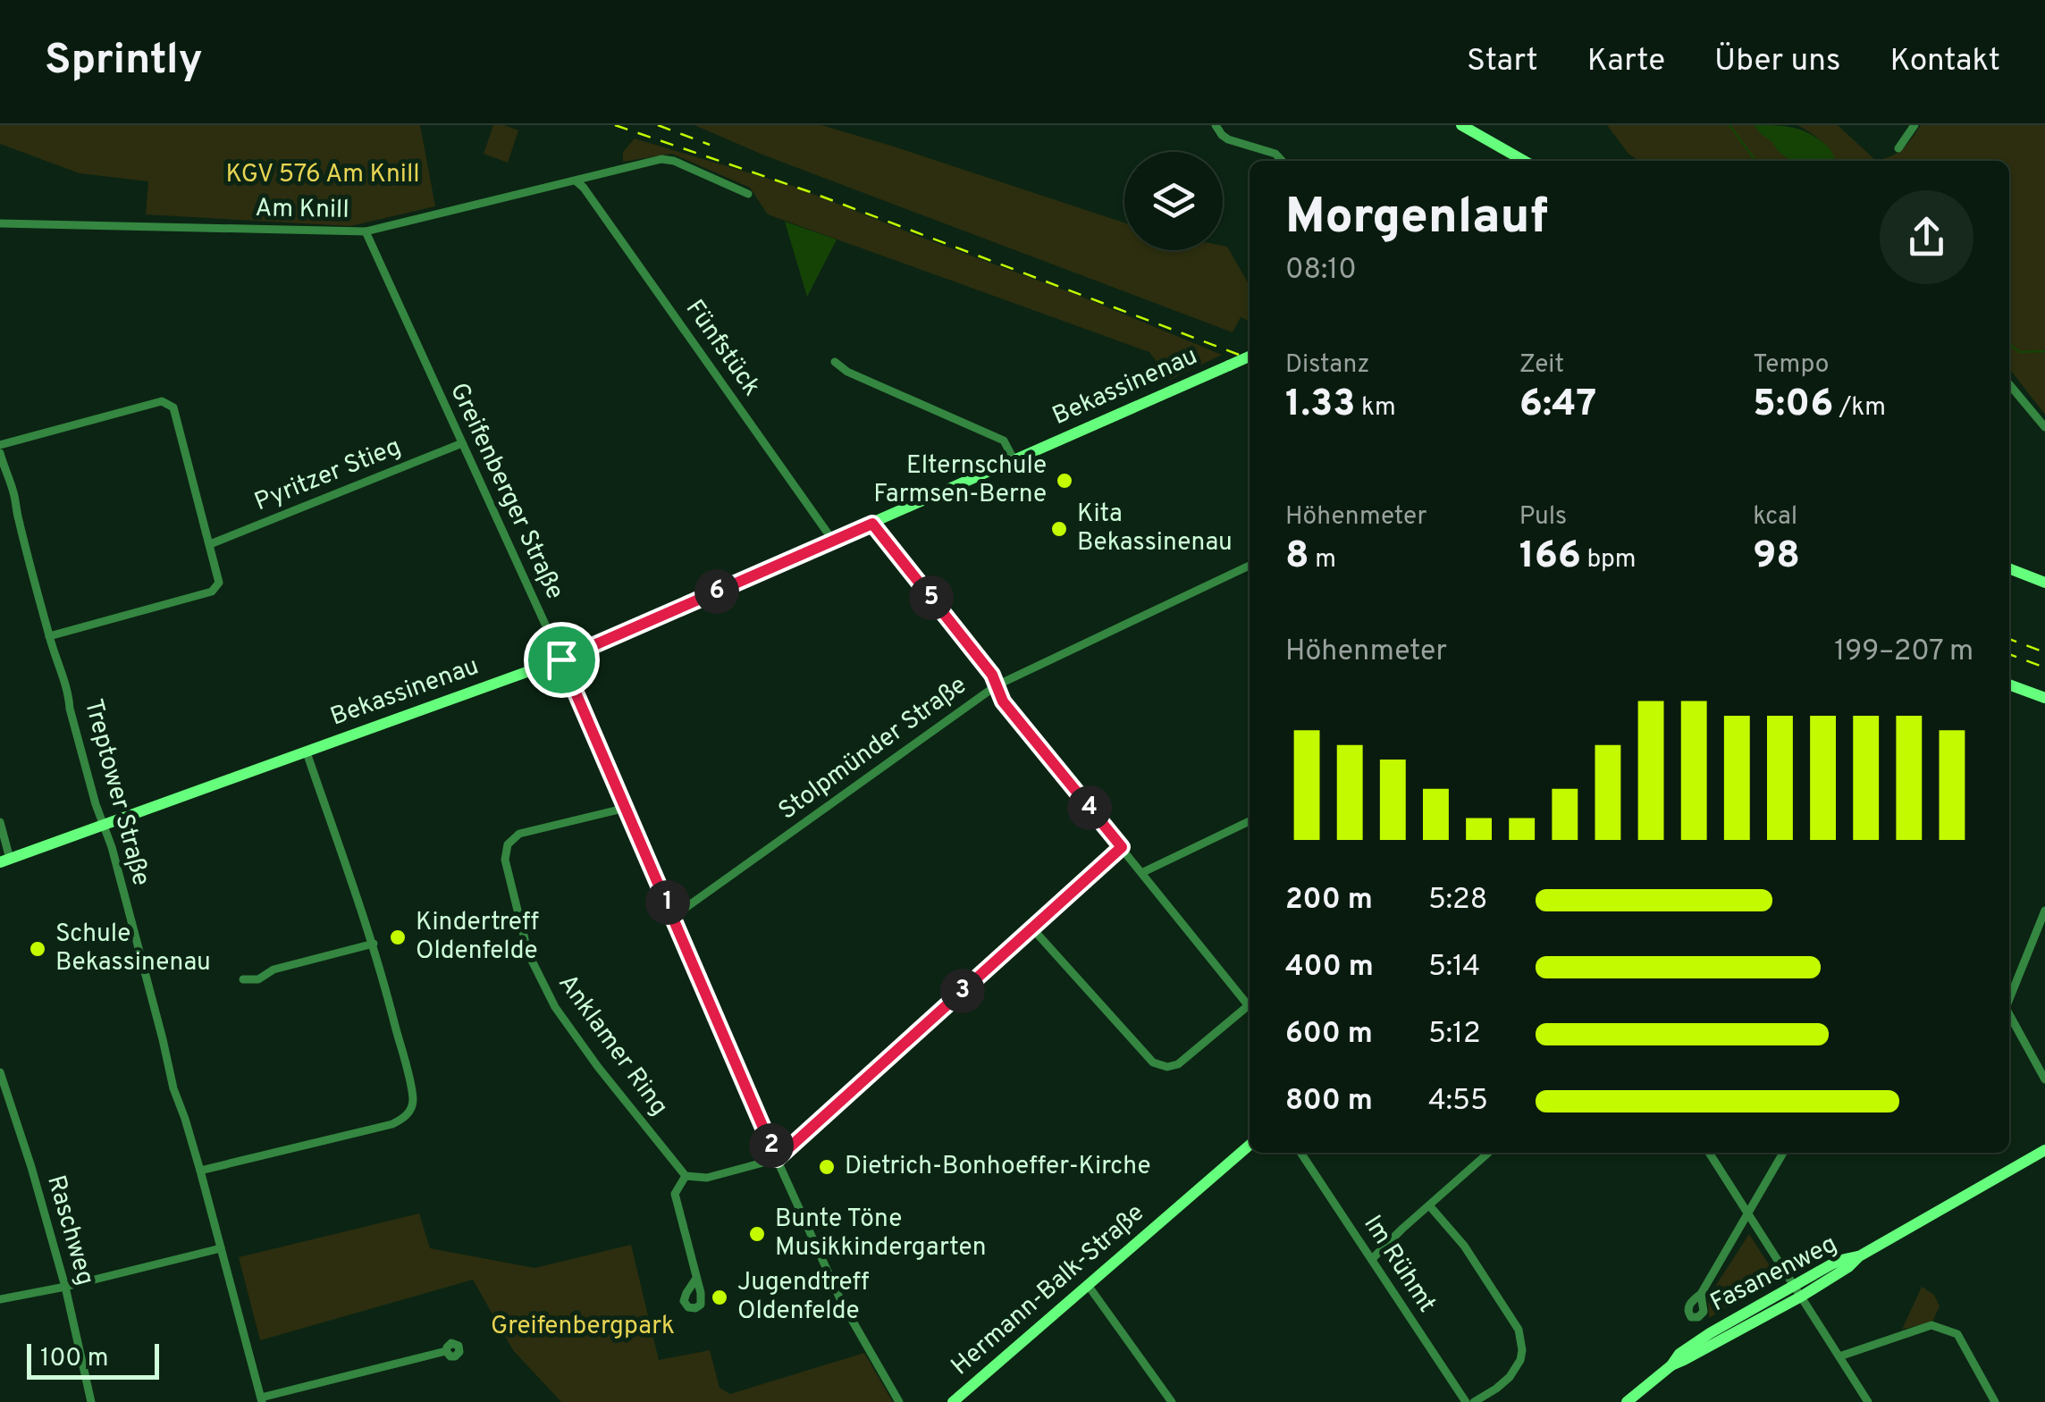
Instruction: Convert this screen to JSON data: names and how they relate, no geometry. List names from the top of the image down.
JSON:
{
  "streets": {
    "street": [
      "Am Knill",
      "Fünfstück",
      "Bekassinenau",
      "Pyritzer Stieg",
      "Greifenberger Straße",
      "Stolpmünder Straße",
      "Treptower Straße",
      "Anklamer Ring",
      "Raschweg",
      "Im Rühmt",
      "Fasanenweg",
      "Hermann-Balk-Straße"
    ]
  },
  "crossings": [
    ["Am Knill", "Fünfstück"],
    ["Am Knill", "Greifenberger Straße"],
    ["Fünfstück", "Bekassinenau"],
    ["Bekassinenau", "Greifenberger Straße"],
    ["Bekassinenau", "Treptower Straße"],
    ["Pyritzer Stieg", "Greifenberger Straße"],
    ["Greifenberger Straße", "Stolpmünder Straße"],
    ["Greifenberger Straße", "Anklamer Ring"]
  ],
  "parks": ["KGV 576 Am Knill", "Greifenbergpark"],
  "places": [
    "Elternschule Farmsen-Berne",
    "Kita Bekassinenau",
    "Kindertreff Oldenfelde",
    "Schule Bekassinenau",
    "Dietrich-Bonhoeffer-Kirche",
    "Bunte Töne Musikkindergarten",
    "Jugendtreff Oldenfelde"
  ],
  "scale_bar": "100 m",
  "page": {
    "header": "Sprintly",
    "nav": [
      "Start",
      "Karte",
      "Über uns",
      "Kontakt"
    ],
    "heading": ["Morgenlauf", "08:10"],
    "stats": [
      ["Distanz", "1.33 km"],
      ["Zeit", "6:47"],
      ["Tempo", "5:06 /km"],
      ["Höhenmeter", "8 m"],
      ["Puls", "166 bpm"],
      ["kcal", "98"]
    ],
    "pins": [
      "6",
      "5",
      "4",
      "1",
      "3",
      "2"
    ],
    "chart": ["Höhenmeter", "199–207 m"],
    "list": [
      {
        "name": "200 m",
        "note": "5:28"
      },
      {
        "name": "400 m",
        "note": "5:14"
      },
      {
        "name": "600 m",
        "note": "5:12"
      },
      {
        "name": "800 m",
        "note": "4:55"
      }
    ],
    "scale": "100 m"
  }
}
